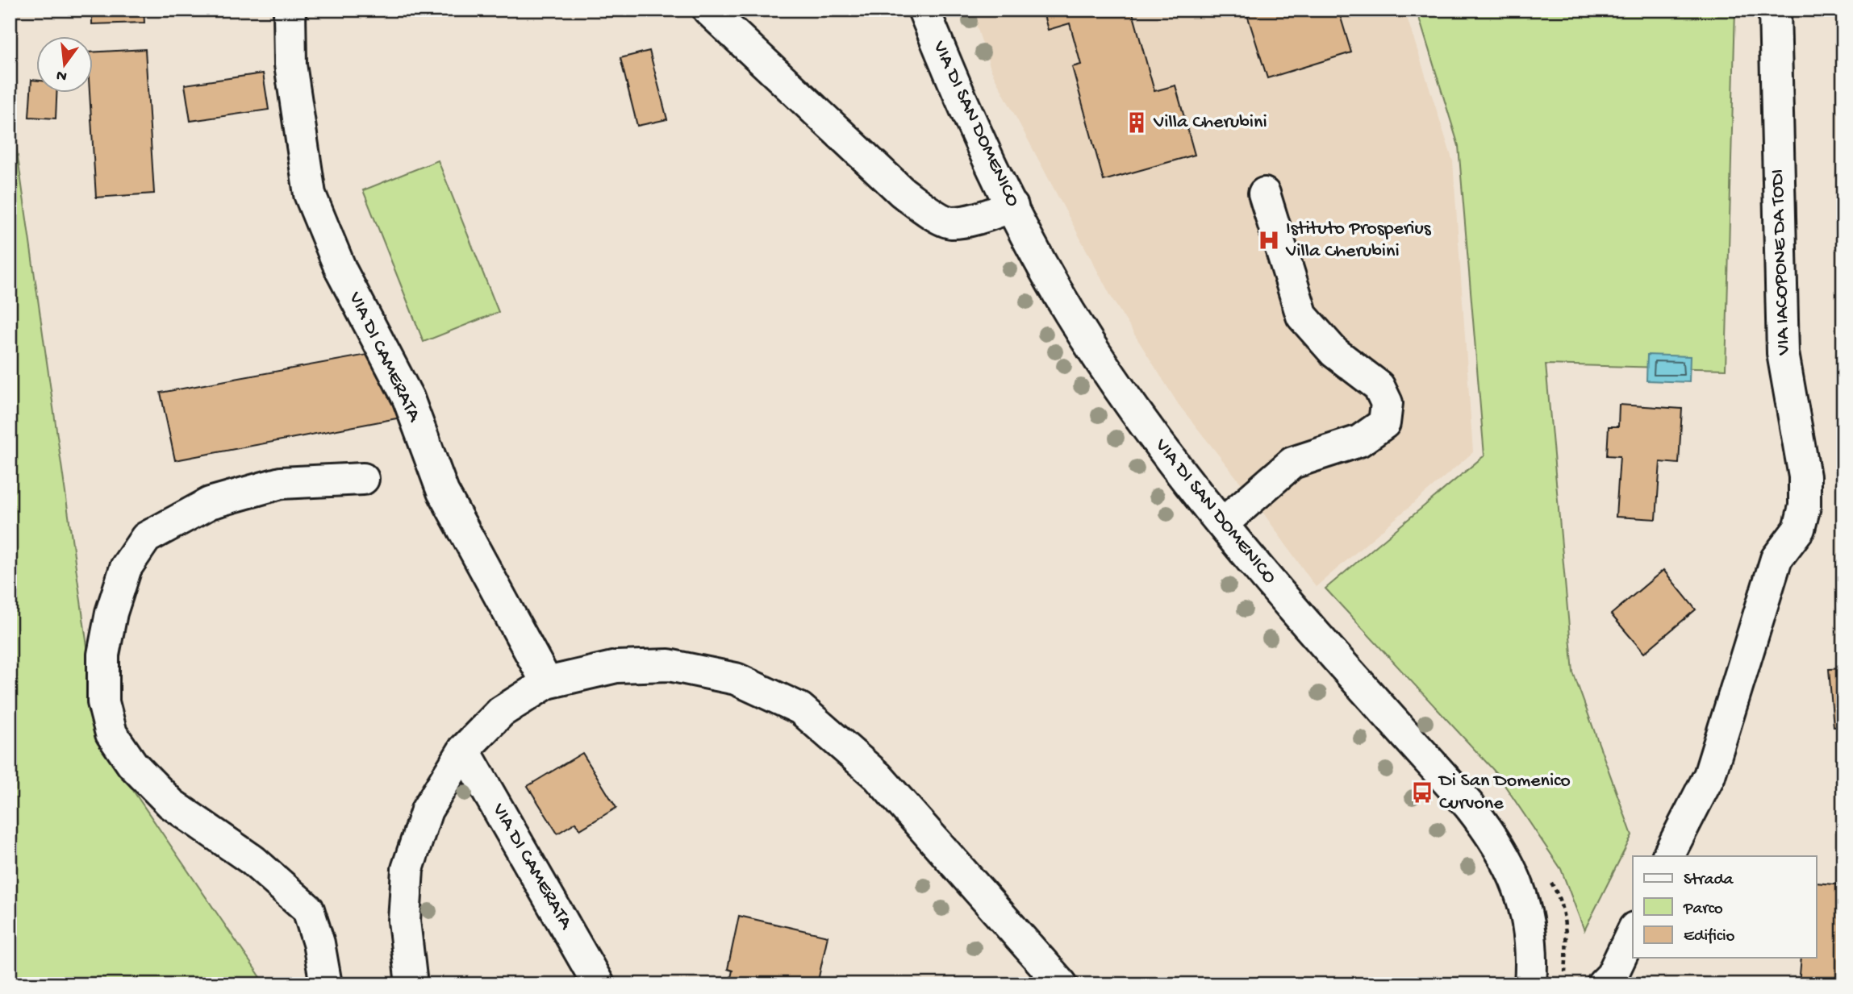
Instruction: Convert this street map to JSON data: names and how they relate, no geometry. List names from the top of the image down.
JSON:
{
  "streets": {
    "main road": ["VIA DI SAN DOMENICO", "VIA IACOPONE DA TODI", "VIA DI CAMERATA"]
  },
  "places": {
    "building": ["Villa Cherubini"],
    "hospital": ["Istituto Prosperius Villa Cherubini"],
    "bus stop": ["Di San Domenico Curvone"]
  },
  "legend": ["Strada", "Parco", "Edificio"],
  "north": "bottom"
}
